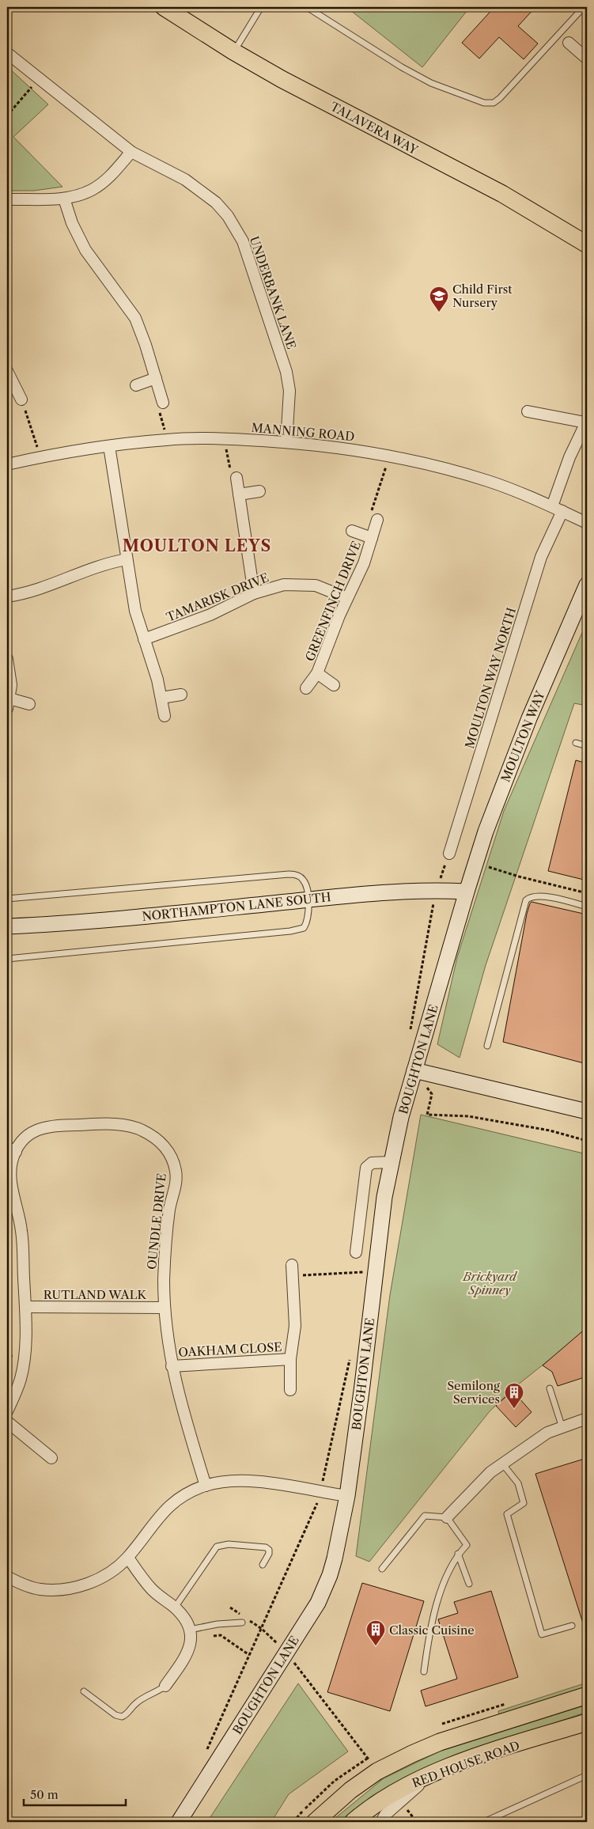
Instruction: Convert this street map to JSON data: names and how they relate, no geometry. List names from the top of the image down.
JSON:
{
  "streets": {
    "main road": ["TALAVERA WAY", "RED HOUSE ROAD"],
    "street": [
      "UNDERBANK LANE",
      "MANNING ROAD",
      "TAMARISK DRIVE",
      "GREENFINCH DRIVE",
      "MOULTON WAY NORTH",
      "MOULTON WAY",
      "NORTHAMPTON LANE SOUTH",
      "BOUGHTON LANE",
      "OUNDLE DRIVE",
      "RUTLAND WALK",
      "OAKHAM CLOSE"
    ]
  },
  "crossings": [
    ["UNDERBANK LANE", "MANNING ROAD"],
    ["MANNING ROAD", "MOULTON WAY NORTH"],
    ["TAMARISK DRIVE", "GREENFINCH DRIVE"],
    ["MOULTON WAY", "NORTHAMPTON LANE SOUTH"],
    ["MOULTON WAY", "BOUGHTON LANE"],
    ["NORTHAMPTON LANE SOUTH", "BOUGHTON LANE"],
    ["OUNDLE DRIVE", "RUTLAND WALK"],
    ["OUNDLE DRIVE", "OAKHAM CLOSE"]
  ],
  "districts": ["MOULTON LEYS"],
  "parks": ["Brickyard Spinney"],
  "places": {
    "school or university": ["Child First Nursery"],
    "building": ["Semilong Services", "Classic Cuisine"]
  },
  "scale_bar": "50 m"
}
